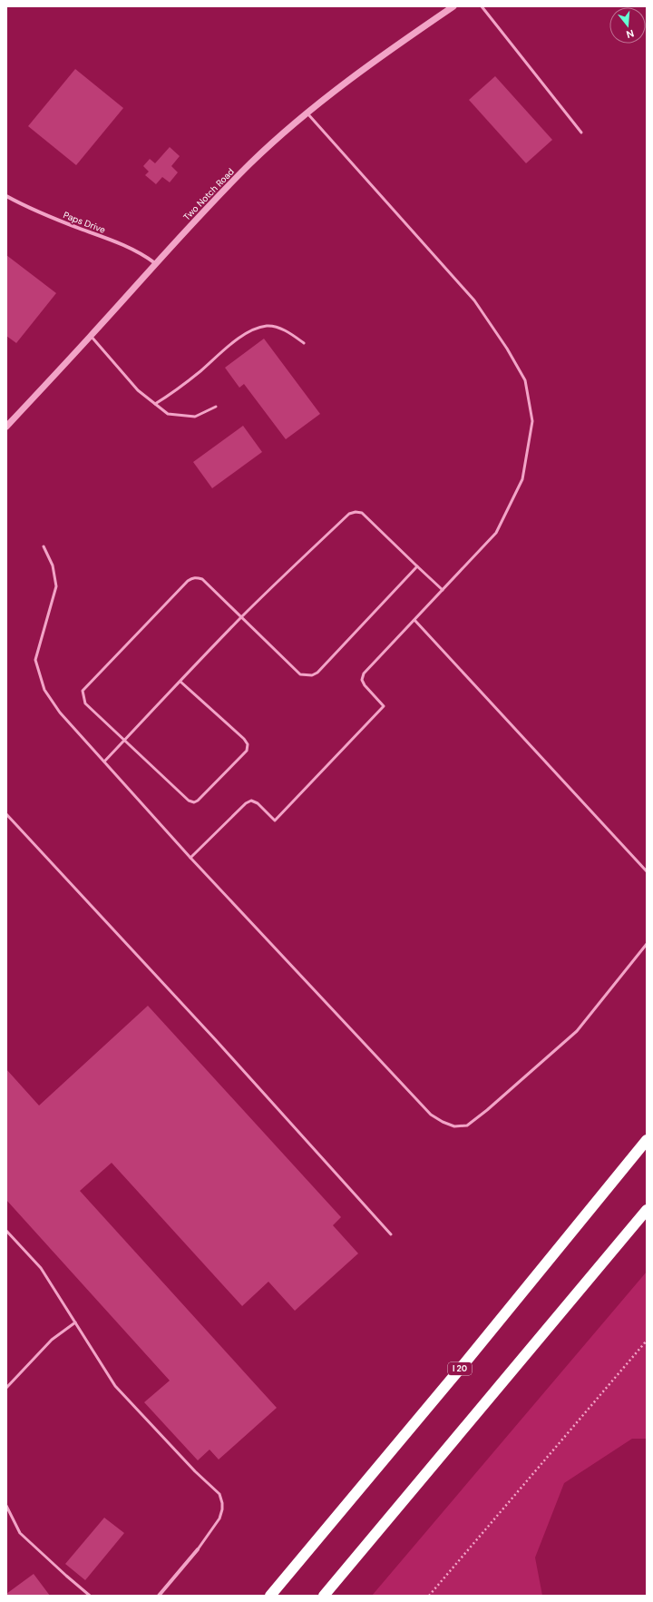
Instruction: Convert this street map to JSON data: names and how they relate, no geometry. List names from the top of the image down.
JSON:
{
  "streets": {
    "highway": ["I 20"],
    "street": ["Two Notch Road", "Paps Drive"]
  },
  "crossings": [
    ["Two Notch Road", "Paps Drive"]
  ],
  "north": "bottom"
}
